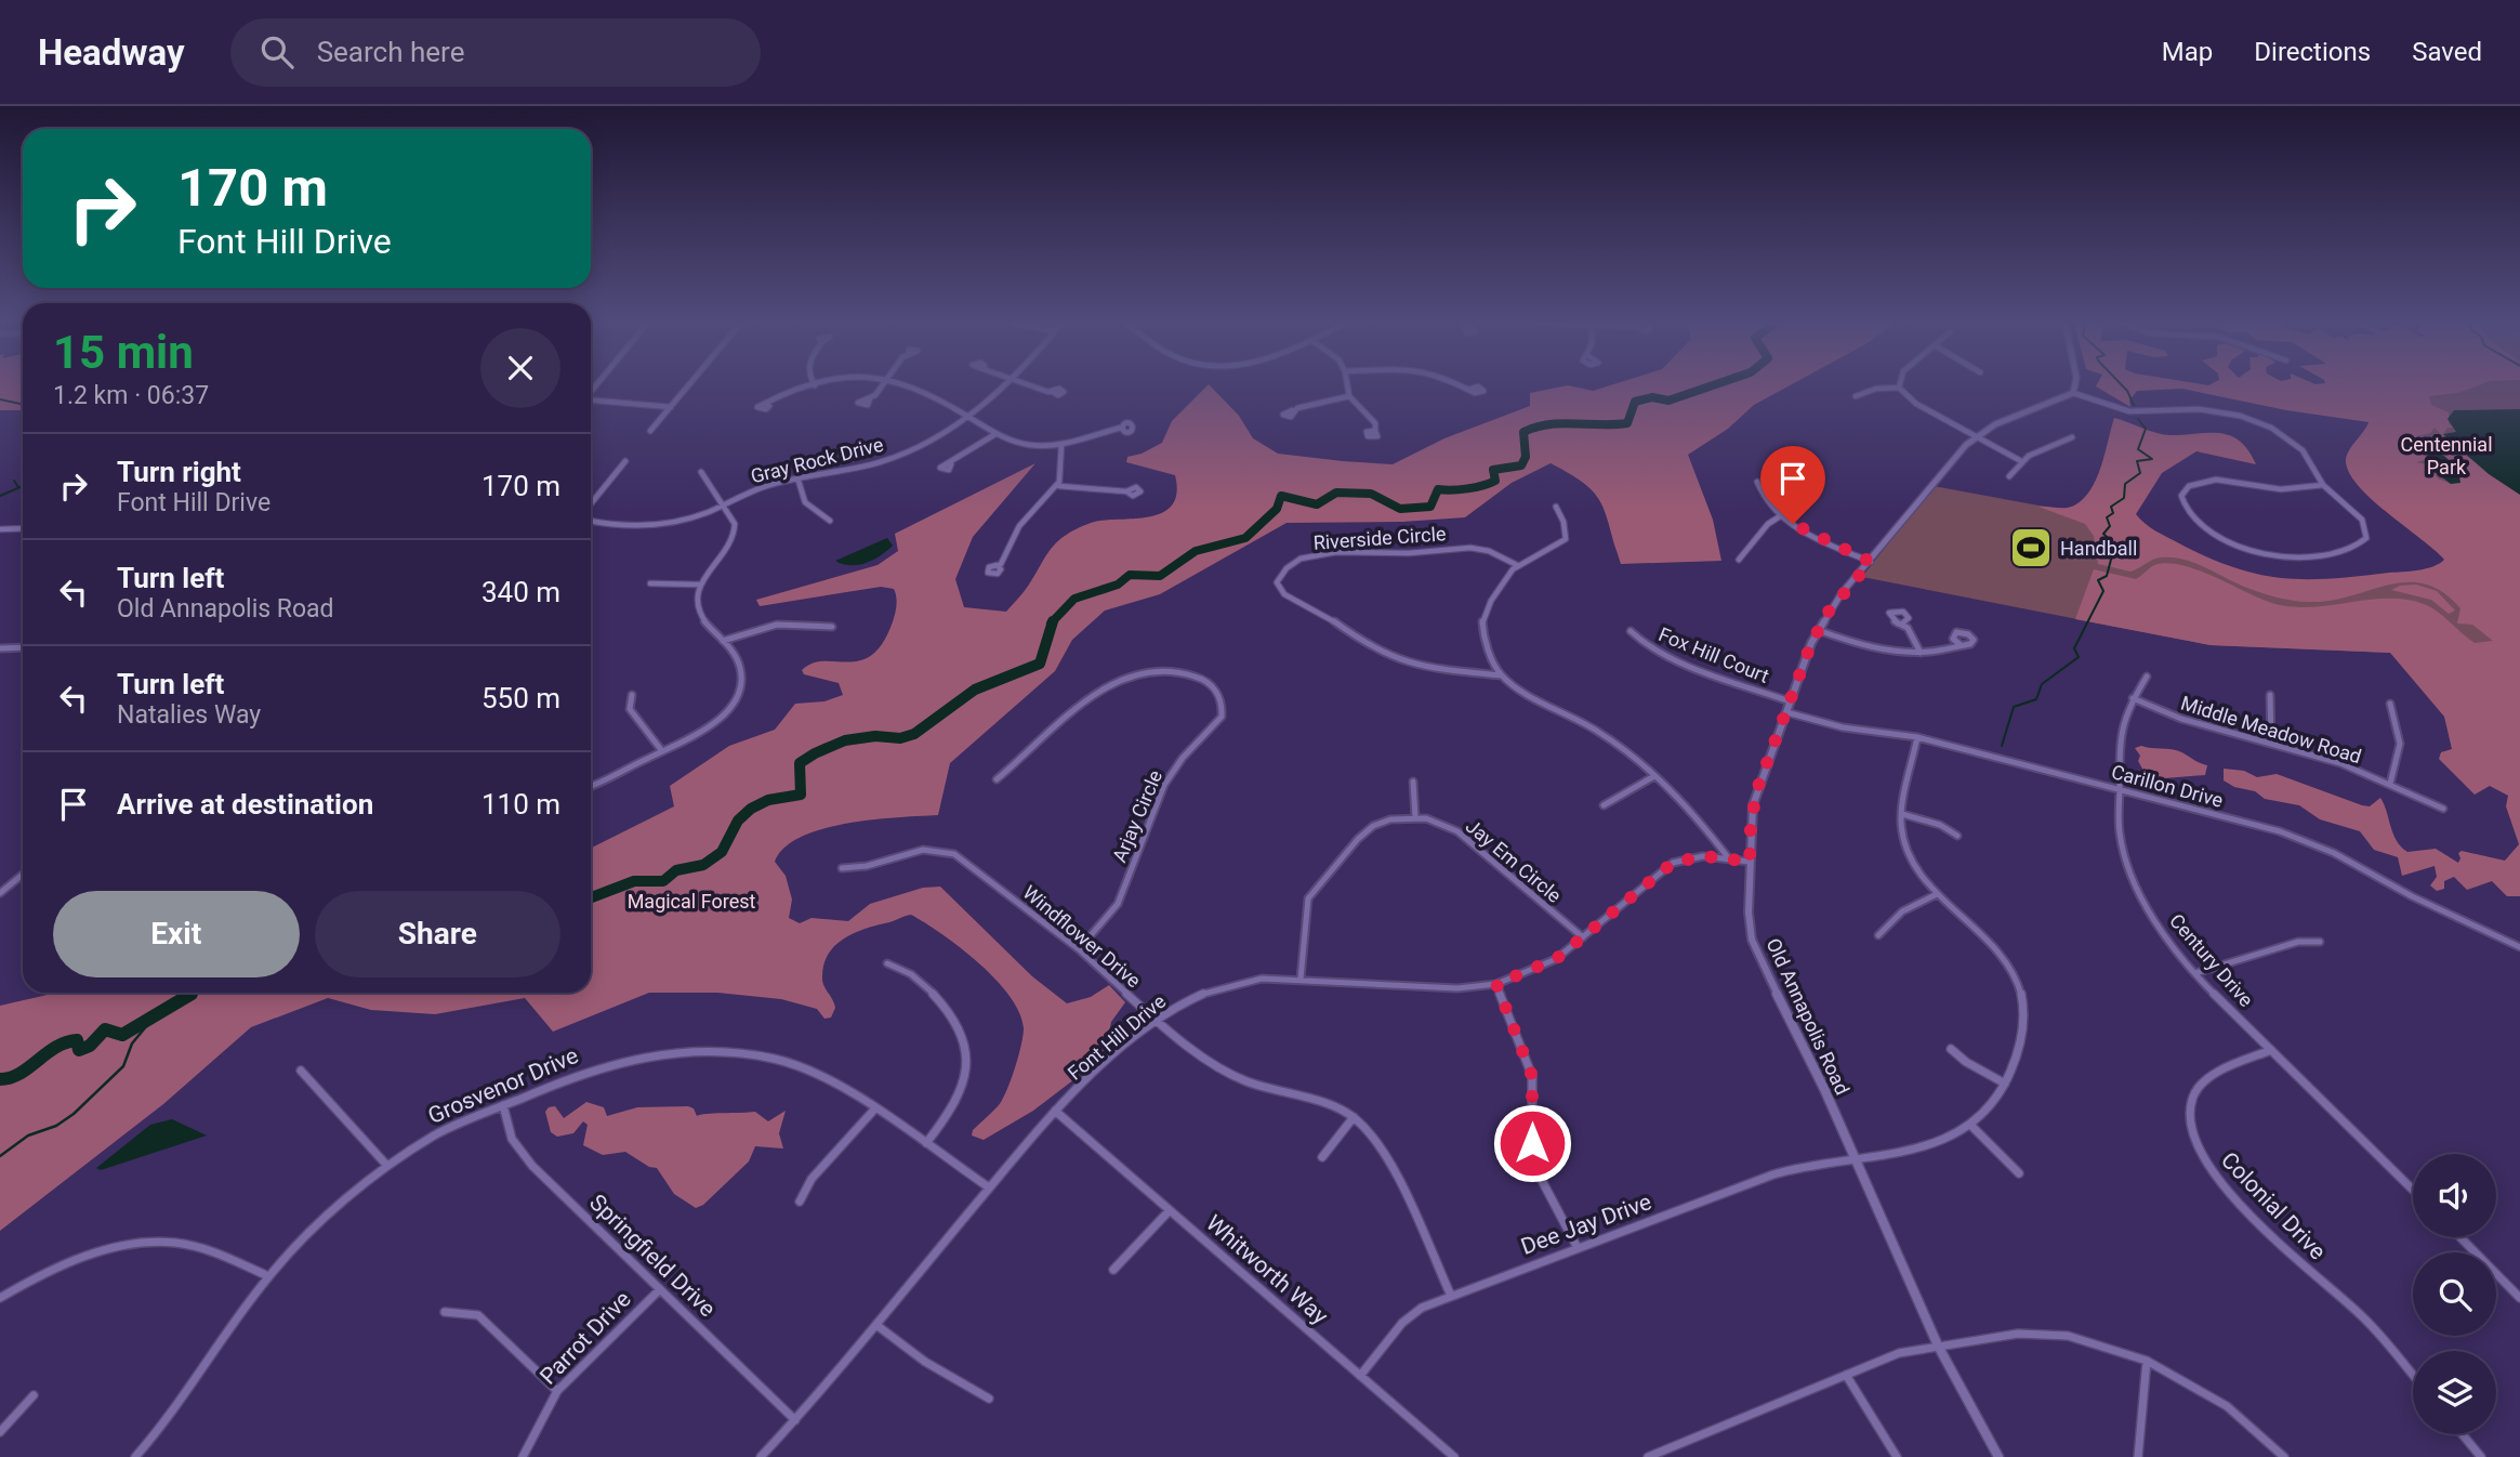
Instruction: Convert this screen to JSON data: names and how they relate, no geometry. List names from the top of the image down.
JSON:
{
  "streets": {
    "street": [
      "Gray Rock Drive",
      "Riverside Circle",
      "Fox Hill Court",
      "Middle Meadow Road",
      "Carillon Drive",
      "Arjay Circle",
      "Jay Em Circle",
      "Windflower Drive",
      "Century Drive",
      "Old Annapolis Road",
      "Font Hill Drive",
      "Grosvenor Drive",
      "Colonial Drive",
      "Dee Jay Drive",
      "Springfield Drive",
      "Whitworth Way",
      "Parrot Drive"
    ]
  },
  "crossings": [
    ["Fox Hill Court", "Old Annapolis Road"],
    ["Middle Meadow Road", "Century Drive"],
    ["Carillon Drive", "Century Drive"],
    ["Carillon Drive", "Old Annapolis Road"],
    ["Arjay Circle", "Windflower Drive"],
    ["Jay Em Circle", "Font Hill Drive"],
    ["Windflower Drive", "Font Hill Drive"],
    ["Windflower Drive", "Dee Jay Drive"],
    ["Century Drive", "Colonial Drive"],
    ["Old Annapolis Road", "Font Hill Drive"],
    ["Old Annapolis Road", "Dee Jay Drive"],
    ["Font Hill Drive", "Grosvenor Drive"],
    ["Font Hill Drive", "Springfield Drive"],
    ["Font Hill Drive", "Whitworth Way"],
    ["Grosvenor Drive", "Springfield Drive"],
    ["Dee Jay Drive", "Whitworth Way"],
    ["Springfield Drive", "Parrot Drive"]
  ],
  "parks": ["Centennial Park", "Magical Forest"],
  "places": {
    "sports": ["Handball"]
  },
  "page": {
    "header": "Headway",
    "search": "Search here",
    "nav": ["Map", "Directions", "Saved"],
    "turn": ["170 m", "Font Hill Drive"],
    "heading": ["15 min", "1.2 km · 06:37"],
    "list": [
      {
        "name": "Turn right",
        "note": "Font Hill Drive",
        "value": "170 m"
      },
      {
        "name": "Turn left",
        "note": "Old Annapolis Road",
        "value": "340 m"
      },
      {
        "name": "Turn left",
        "note": "Natalies Way",
        "value": "550 m"
      },
      {
        "name": "Arrive at destination",
        "value": "110 m"
      }
    ],
    "buttons": ["Exit", "Share"]
  }
}
